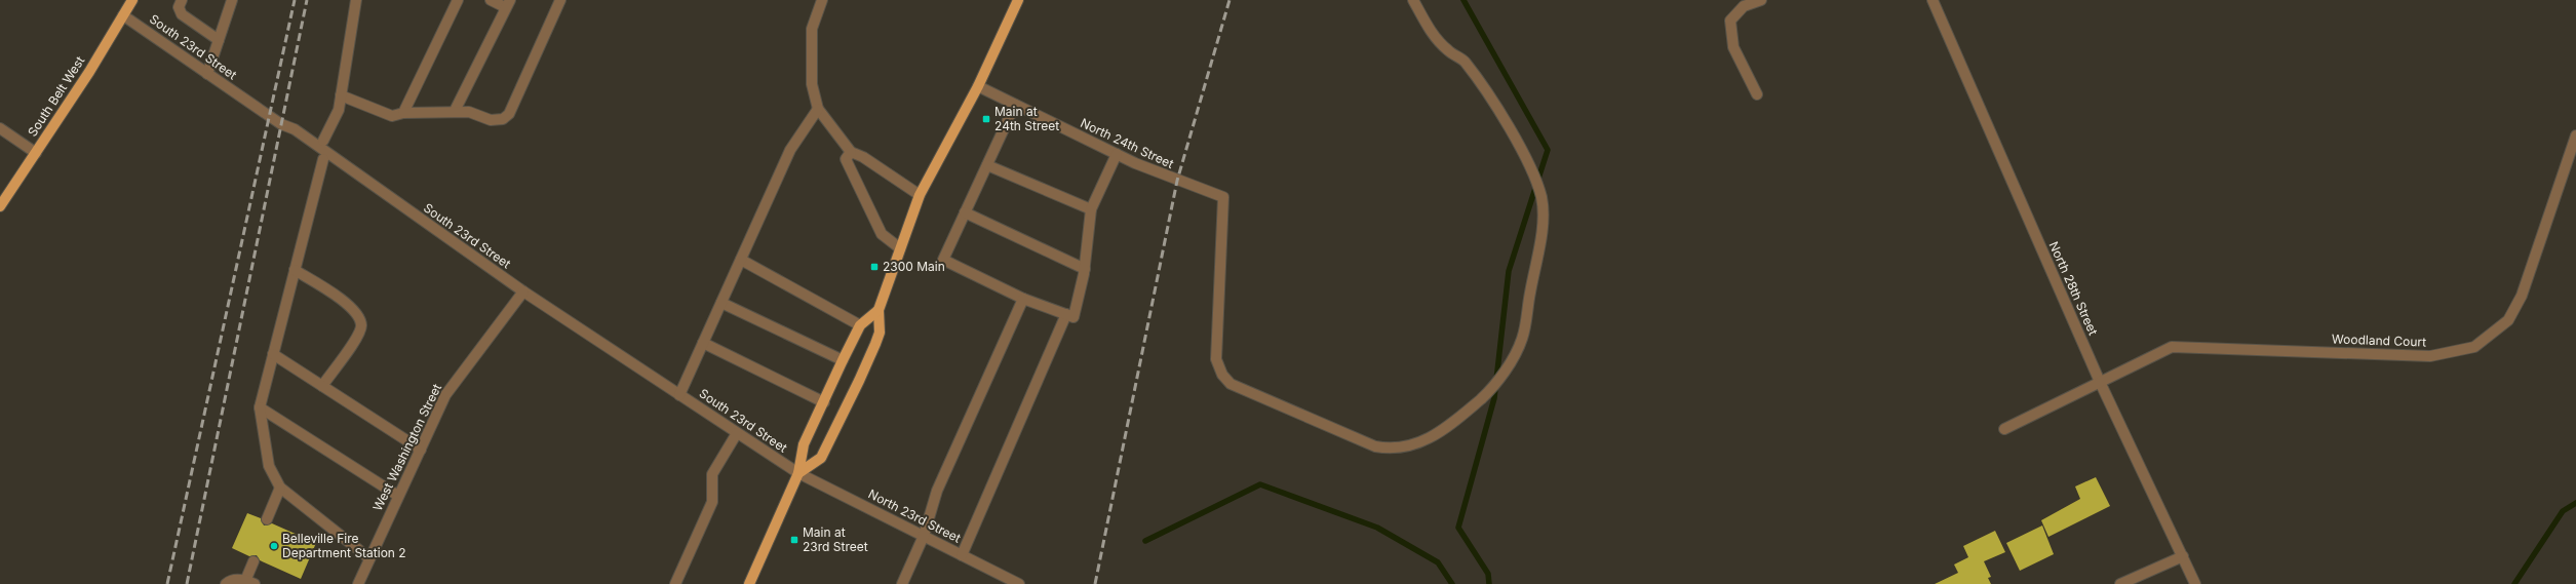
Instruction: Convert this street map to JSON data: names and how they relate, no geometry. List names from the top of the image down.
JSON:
{
  "streets": {
    "main road": ["South Belt West"],
    "street": [
      "South 23rd Street",
      "North 24th Street",
      "North 28th Street",
      "Woodland Court",
      "West Washington Street",
      "North 23rd Street"
    ]
  },
  "crossings": [
    ["South 23rd Street", "South Belt West"],
    ["South 23rd Street", "West Washington Street"],
    ["South 23rd Street", "North 23rd Street"],
    ["North 28th Street", "Woodland Court"]
  ],
  "places": {
    "transit": ["Main at 24th Street", "2300 Main", "Main at 23rd Street"],
    "other": ["Belleville Fire Department Station 2"]
  }
}
